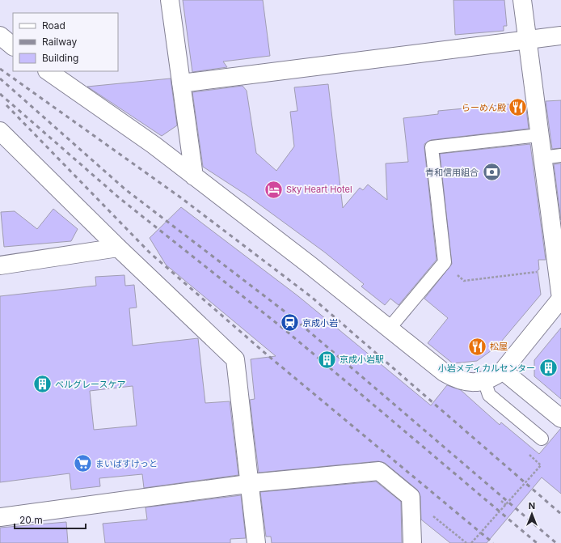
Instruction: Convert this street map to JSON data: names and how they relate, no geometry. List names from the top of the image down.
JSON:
{
  "places": {
    "restaurant": ["らーめん殿", "松屋"],
    "bank": ["青和信用組合"],
    "hotel": ["Sky Heart Hotel"],
    "station": ["京成小岩"],
    "building": ["京成小岩駅", "小岩メディカルセンター", "ベルグレースケア"],
    "supermarket": ["まいばすけっと"]
  },
  "legend": ["Road", "Railway", "Building"],
  "scale_bar": "20 m",
  "north": "top"
}
